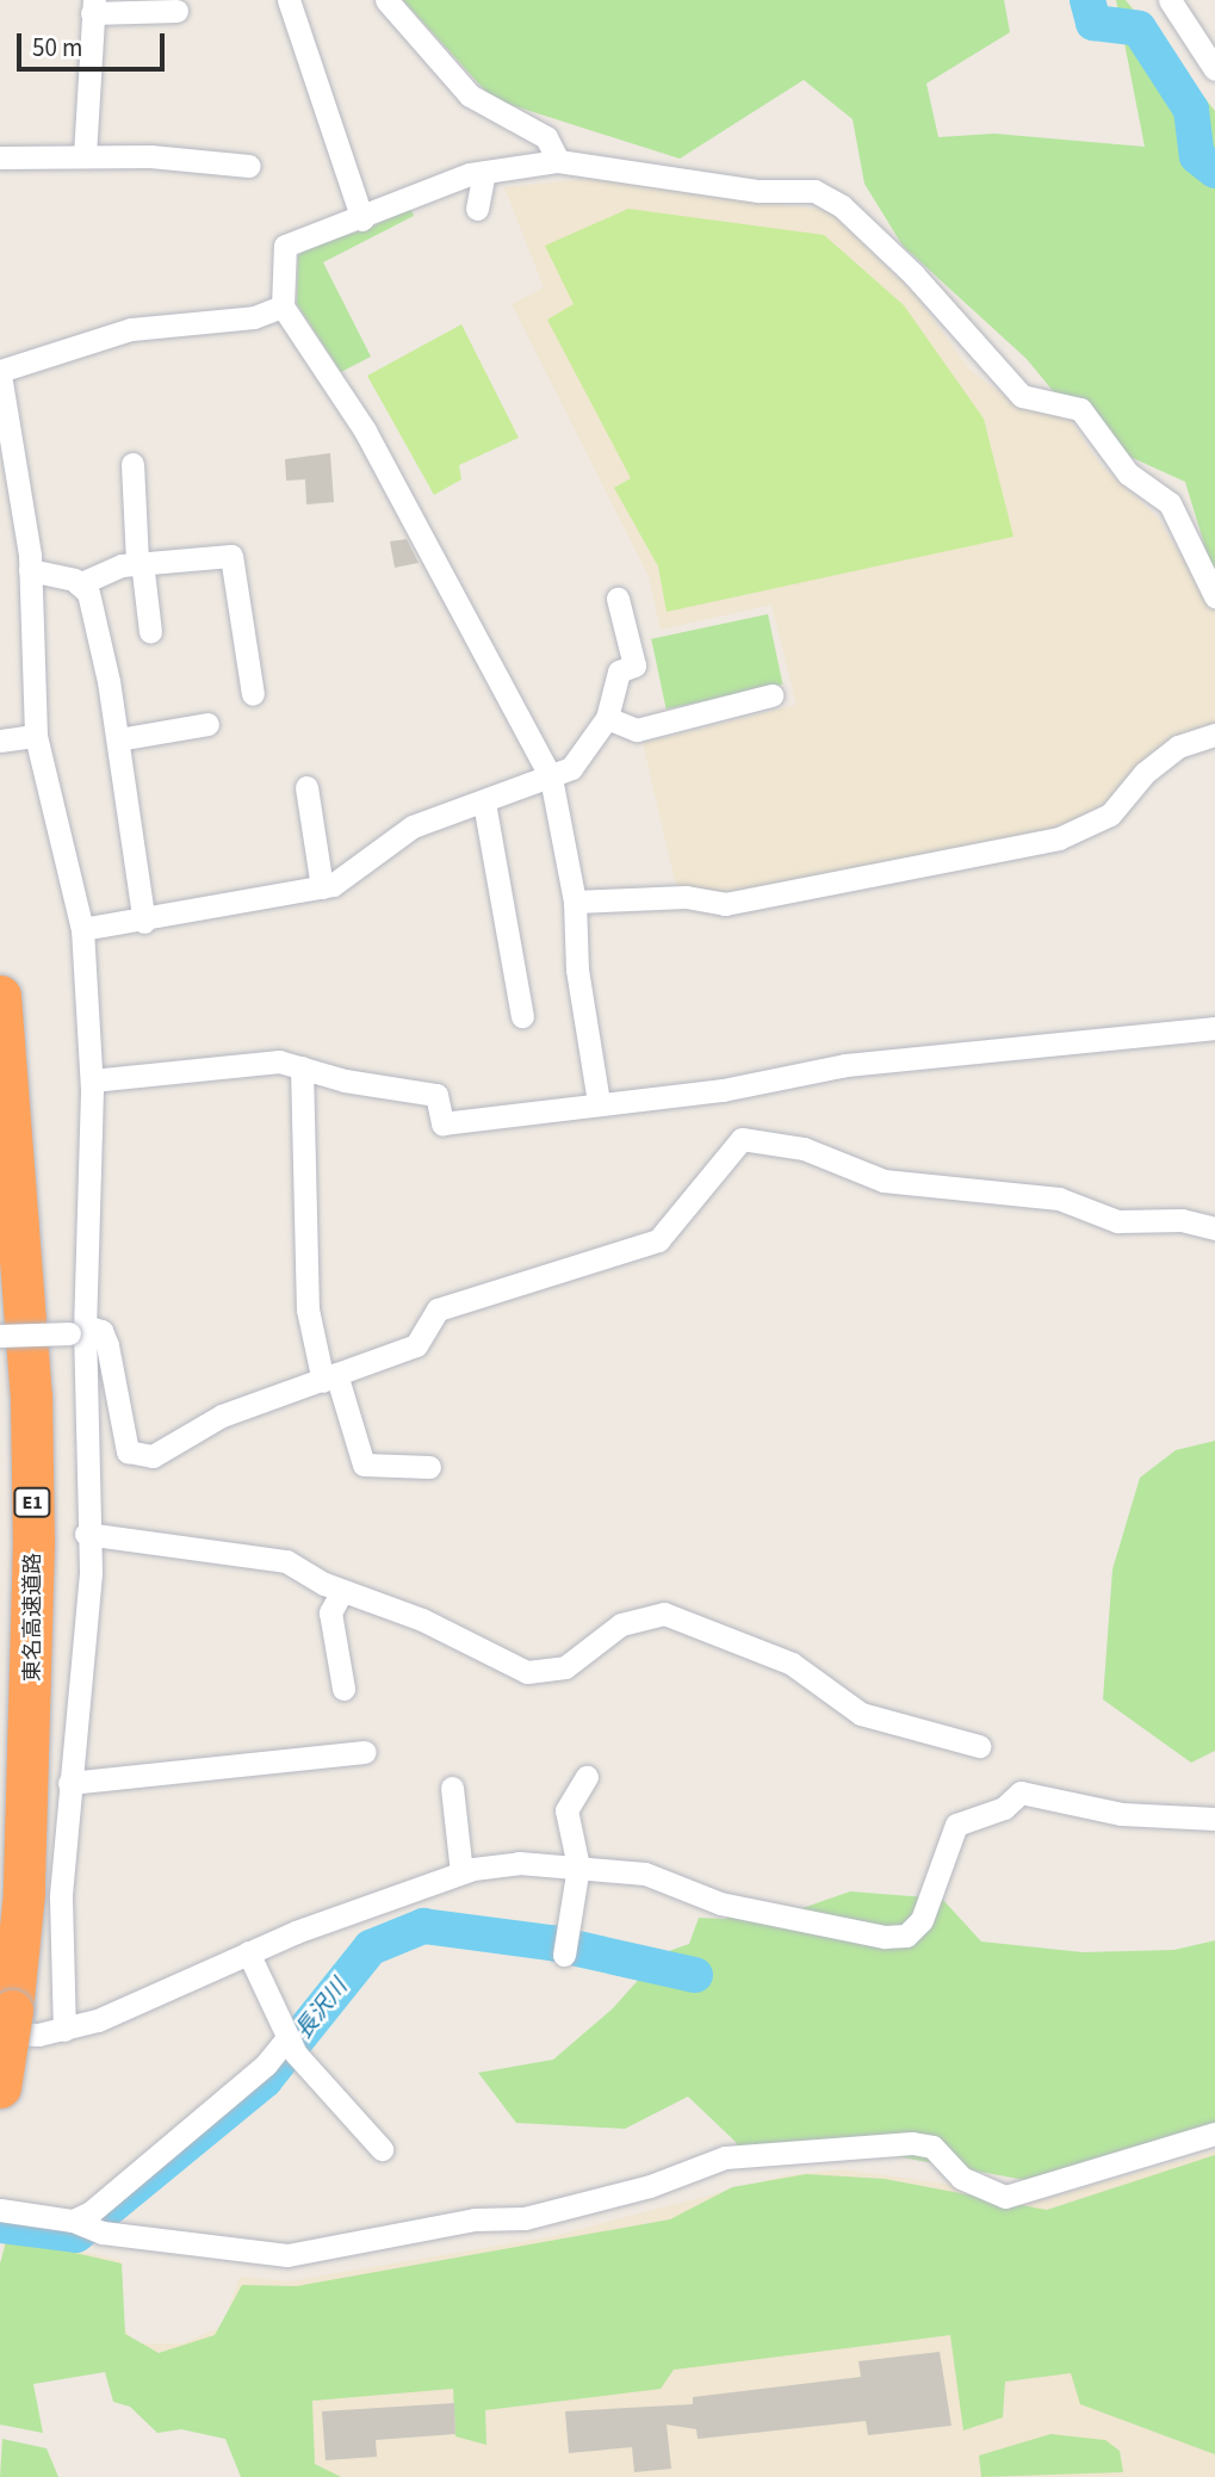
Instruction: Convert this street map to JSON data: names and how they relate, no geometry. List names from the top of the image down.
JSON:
{
  "streets": {
    "highway": ["E1", "東名高速道路"]
  },
  "water": ["長沢川"],
  "scale_bar": "50 m"
}
